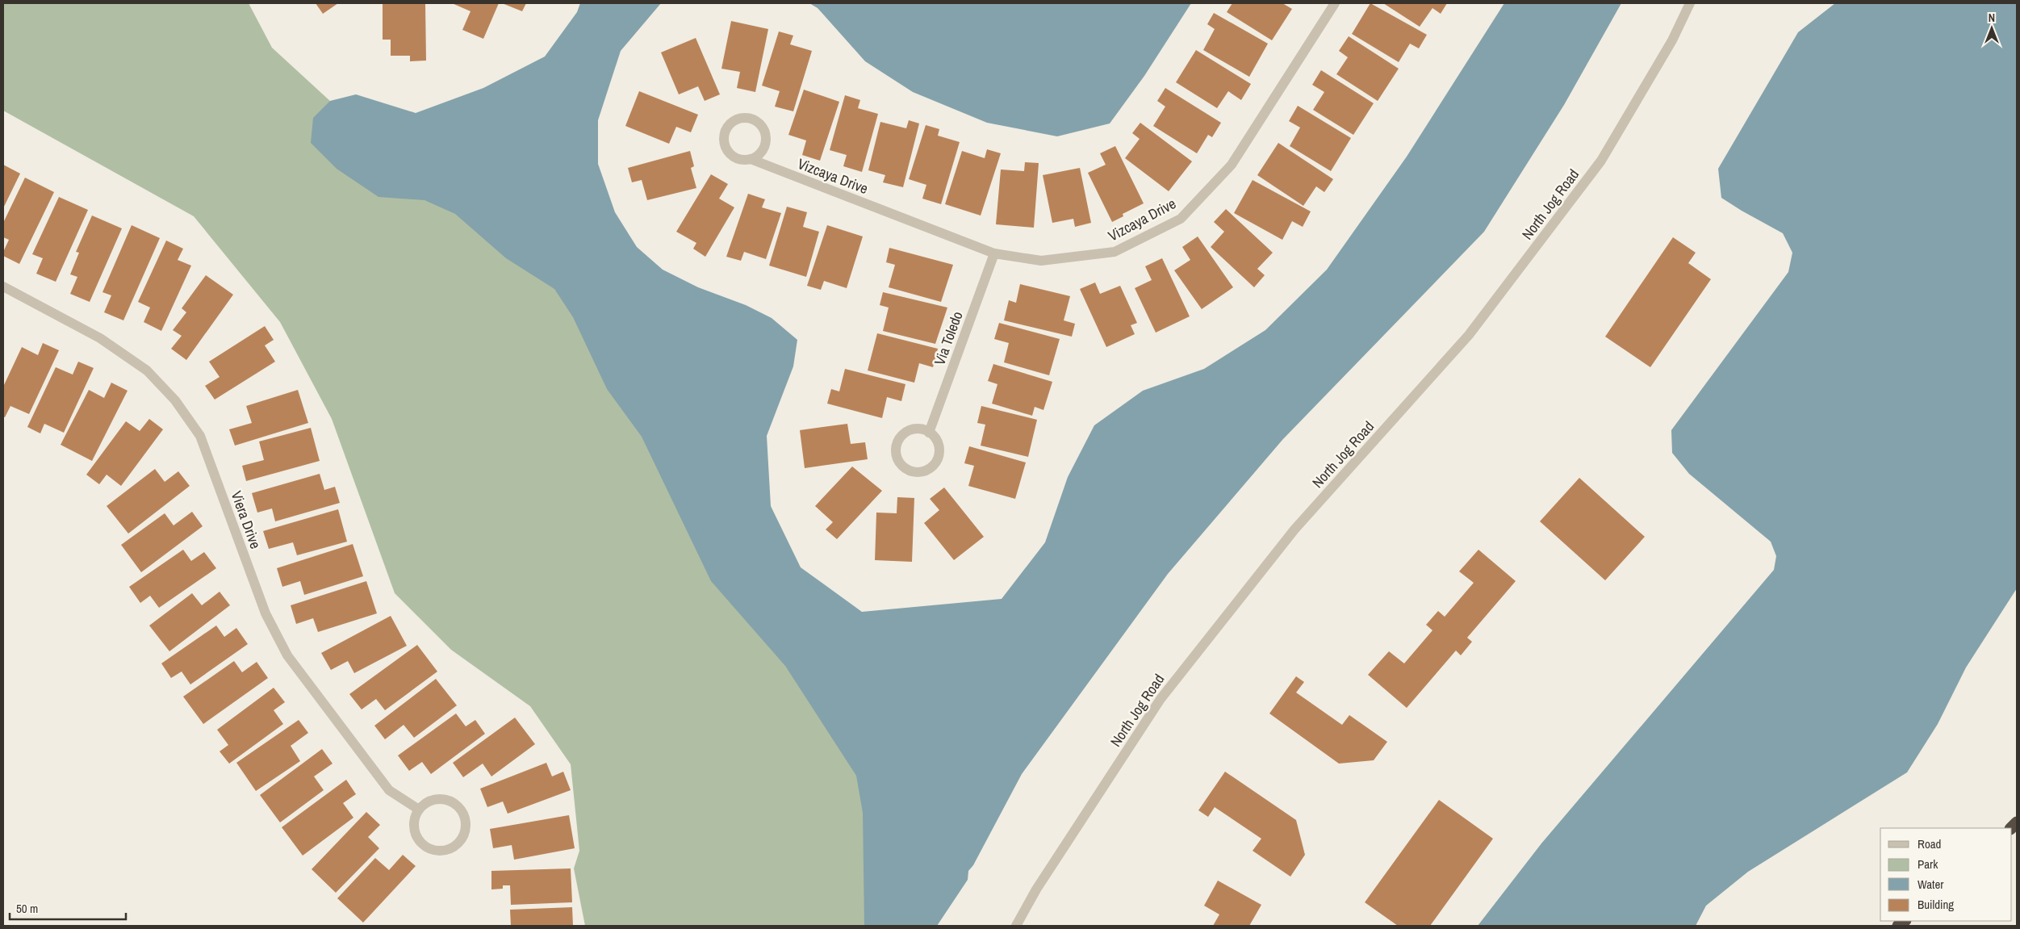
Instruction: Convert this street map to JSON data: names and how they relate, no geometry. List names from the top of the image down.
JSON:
{
  "streets": {
    "street": [
      "Vizcaya Drive",
      "North Jog Road",
      "Via Toledo",
      "Viera Drive"
    ]
  },
  "crossings": [
    ["Vizcaya Drive", "Via Toledo"]
  ],
  "legend": [
    "Road",
    "Park",
    "Water",
    "Building"
  ],
  "scale_bar": "50 m",
  "north": "top"
}
